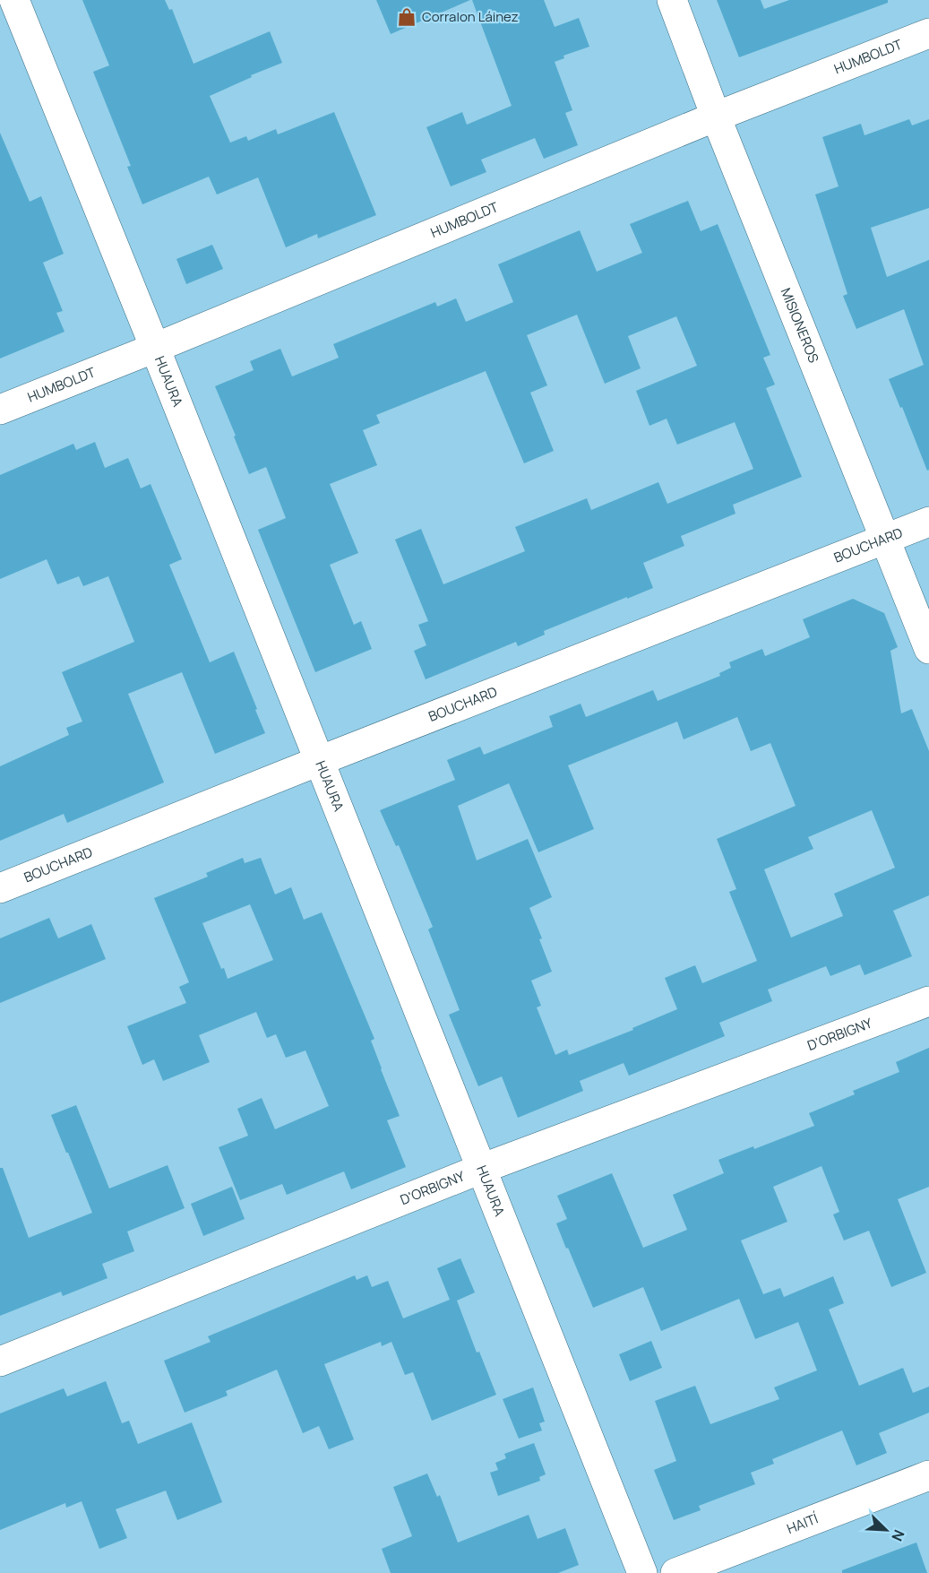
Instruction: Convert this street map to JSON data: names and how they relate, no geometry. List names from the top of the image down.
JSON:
{
  "streets": {
    "street": [
      "HUMBOLDT",
      "MISIONEROS",
      "HUAURA",
      "BOUCHARD",
      "D'ORBIGNY",
      "HAITÍ"
    ]
  },
  "crossings": [
    ["HUMBOLDT", "MISIONEROS"],
    ["HUMBOLDT", "HUAURA"],
    ["MISIONEROS", "BOUCHARD"],
    ["HUAURA", "BOUCHARD"],
    ["HUAURA", "D'ORBIGNY"]
  ],
  "places": {
    "shop": ["Corralon Láinez"]
  },
  "north": "bottom right"
}
